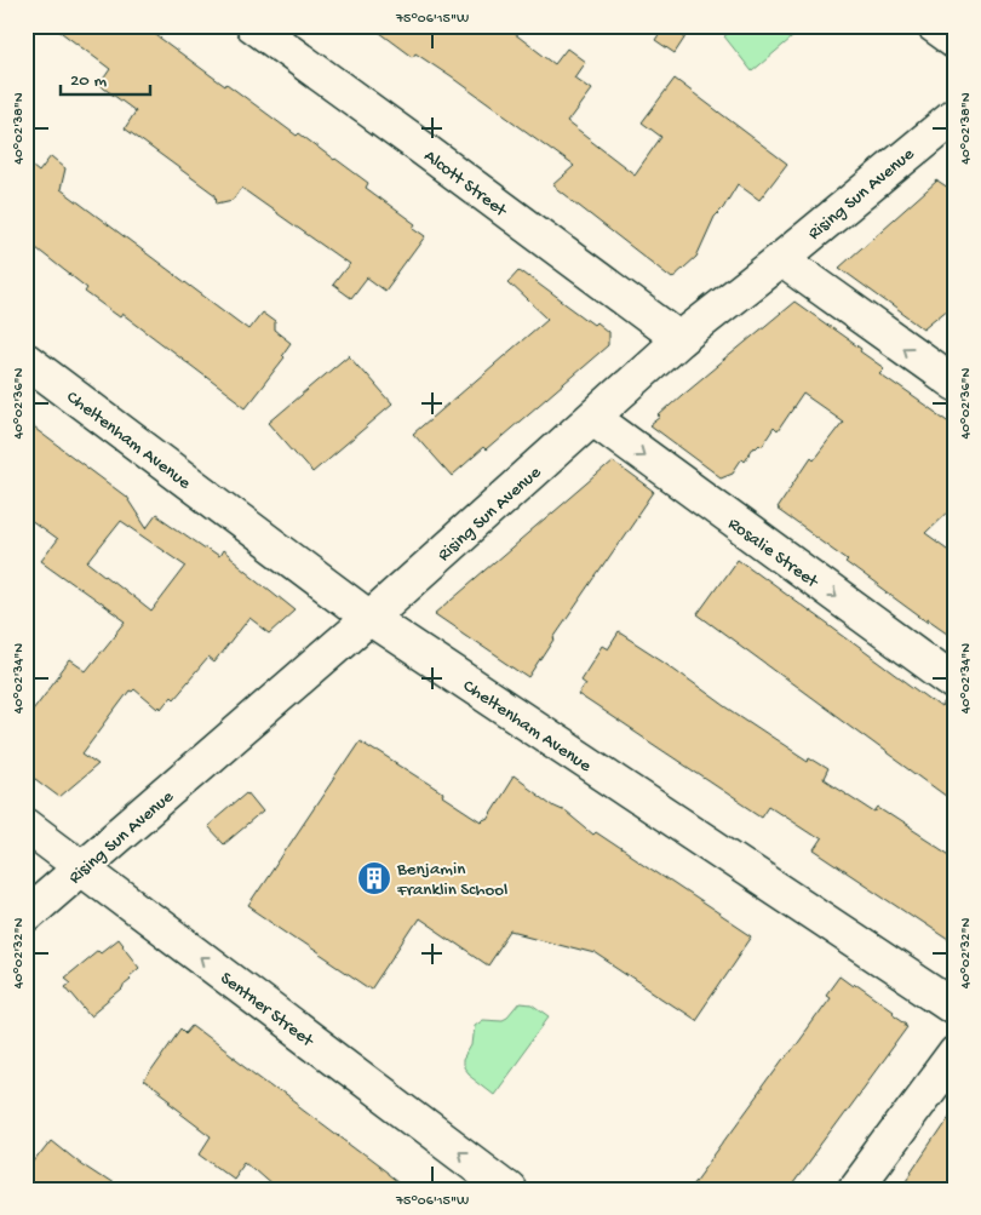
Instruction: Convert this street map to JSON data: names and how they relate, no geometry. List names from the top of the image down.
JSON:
{
  "streets": {
    "street": [
      "Alcott Street",
      "Rising Sun Avenue",
      "Cheltenham Avenue",
      "Rosalie Street",
      "Sentner Street"
    ]
  },
  "crossings": [
    ["Alcott Street", "Rising Sun Avenue"],
    ["Rising Sun Avenue", "Cheltenham Avenue"],
    ["Rising Sun Avenue", "Rosalie Street"],
    ["Rising Sun Avenue", "Sentner Street"]
  ],
  "one_way": ["Sentner Street"],
  "places": {
    "building": ["Benjamin Franklin School"]
  },
  "scale_bar": "20 m",
  "coordinates": [
    "75°06'15\"W",
    "40°02'38\"N",
    "40°02'36\"N",
    "40°02'34\"N",
    "40°02'32\"N"
  ]
}
